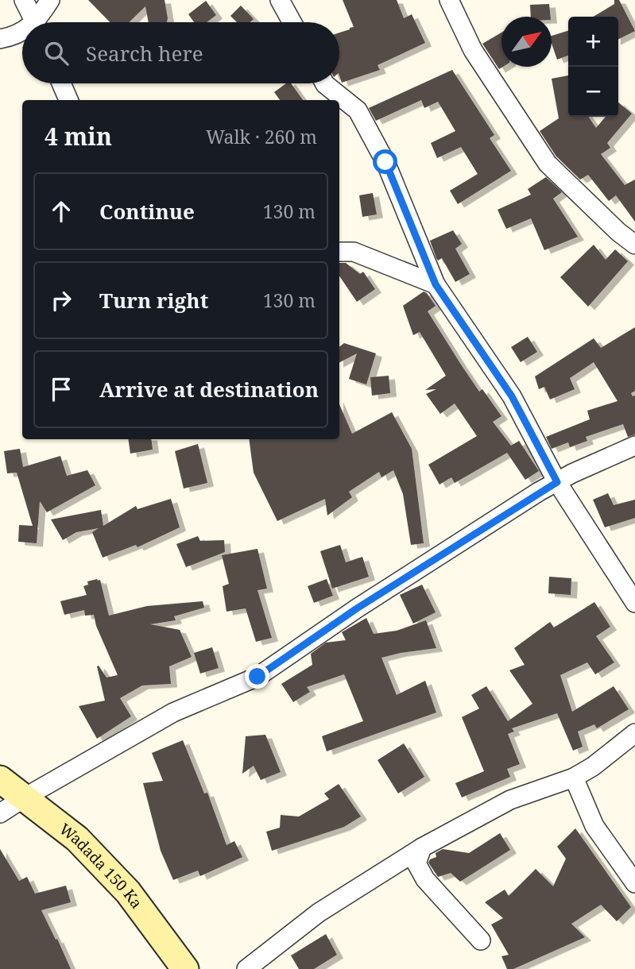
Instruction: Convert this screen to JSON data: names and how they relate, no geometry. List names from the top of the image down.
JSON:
{
  "streets": {
    "street": ["Wadada 150 Ka"]
  },
  "north": "top right",
  "page": {
    "map_buttons": ["+", "−"],
    "search": "Search here",
    "heading": ["4 min", "Walk · 260 m"],
    "list": [
      ["Continue", "130 m"],
      ["Turn right", "130 m"],
      "Arrive at destination"
    ]
  }
}
